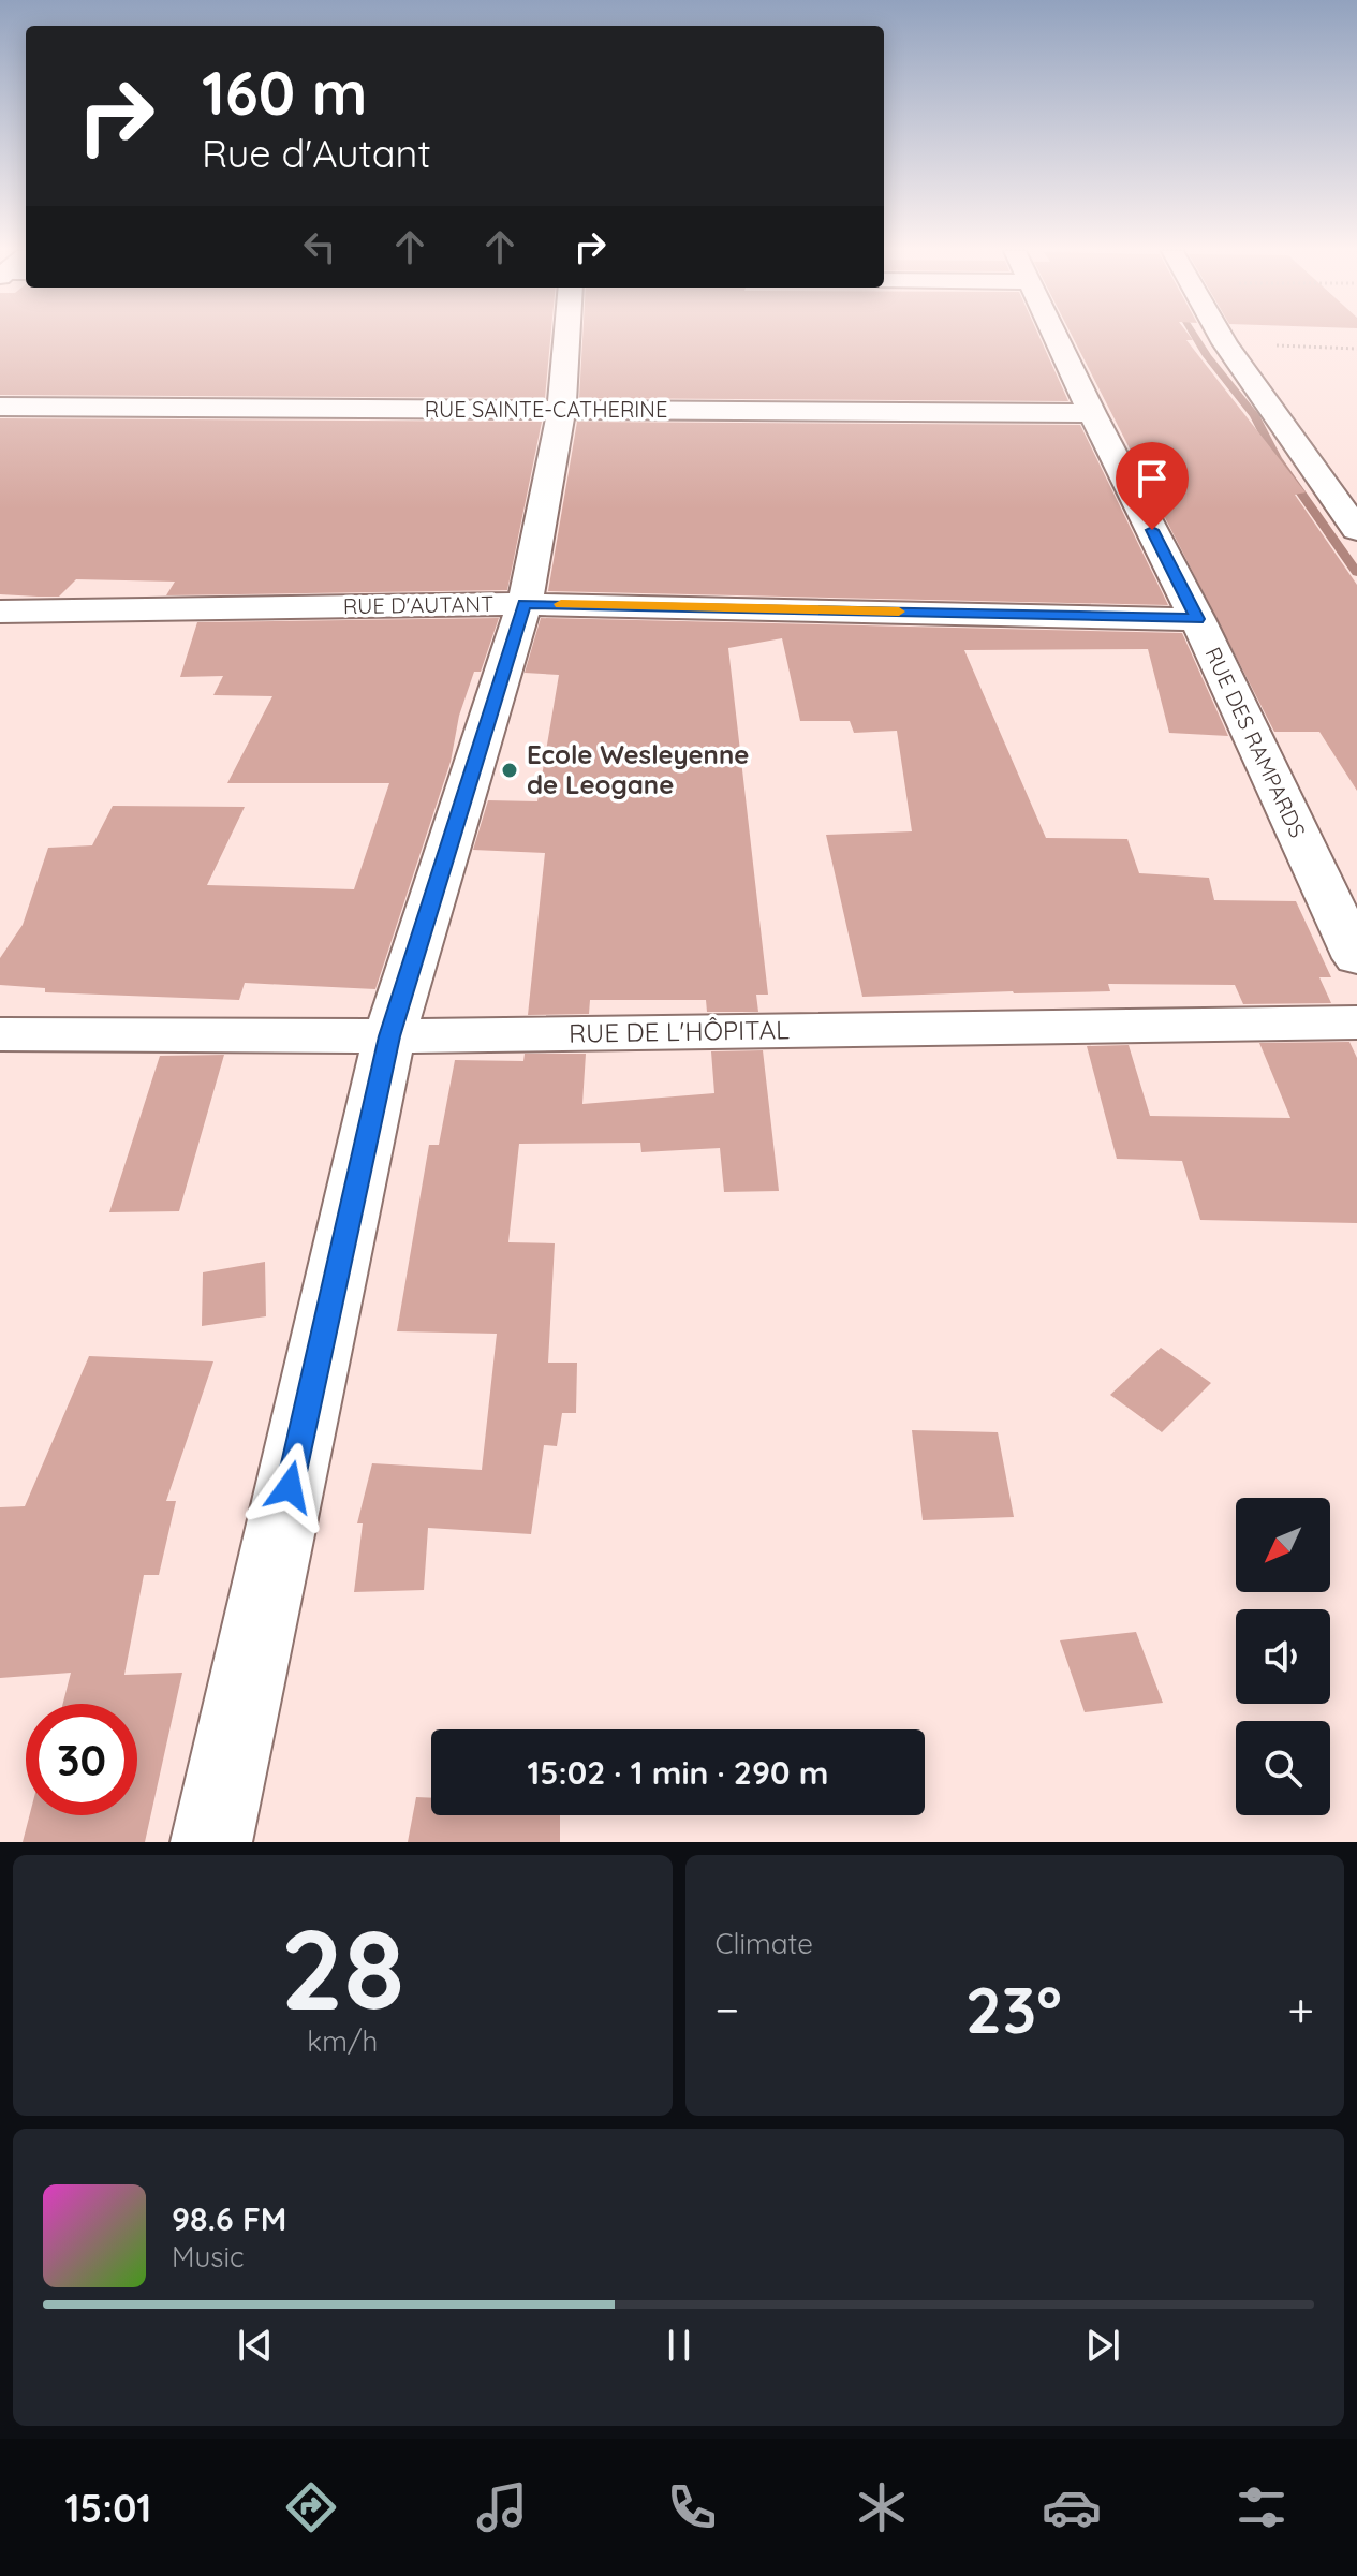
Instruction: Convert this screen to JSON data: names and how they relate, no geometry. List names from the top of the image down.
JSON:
{
  "streets": {
    "street": [
      "RUE SAINTE-CATHERINE",
      "RUE D'AUTANT",
      "RUE DES RAMPARDS",
      "RUE DE L'HÔPITAL"
    ]
  },
  "crossings": [
    ["RUE SAINTE-CATHERINE", "RUE DES RAMPARDS"],
    ["RUE D'AUTANT", "RUE DES RAMPARDS"]
  ],
  "places": ["Ecole Wesleyenne de Leogane"],
  "north": "bottom left",
  "page": {
    "turn": ["160 m", "Rue d'Autant"],
    "limit": "30",
    "trip": "15:02 · 1 min · 290 m",
    "tile": [
      ["28", "km/h"],
      "Climate"
    ],
    "heat": ["−", "23°", "+"],
    "song": ["98.6 FM", "Music"],
    "tabs": "15:01"
  }
}
